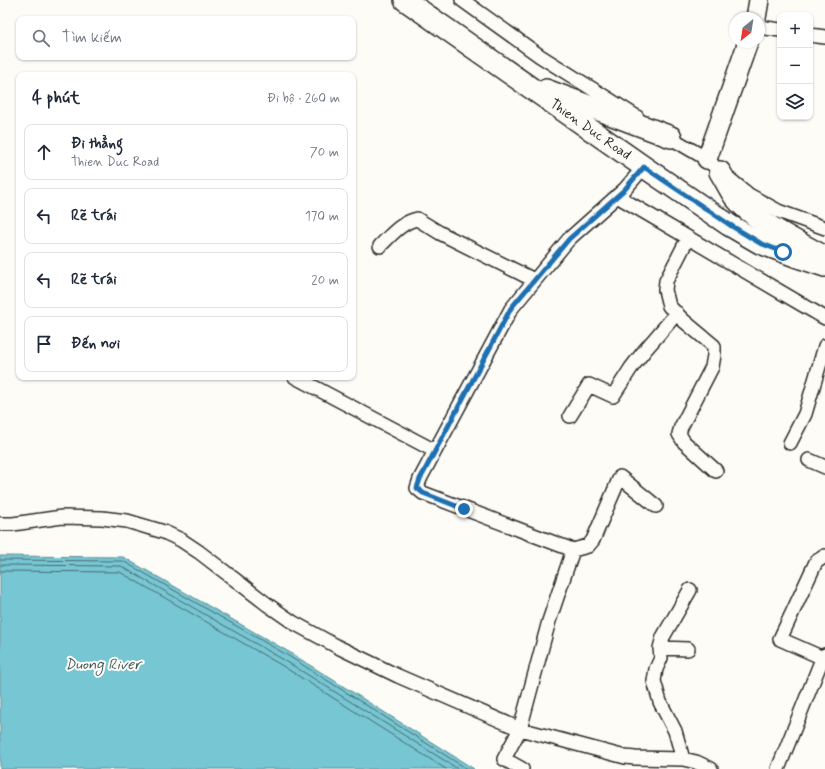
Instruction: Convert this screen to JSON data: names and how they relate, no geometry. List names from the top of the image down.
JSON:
{
  "streets": {
    "main road": ["Thien Duc Road"]
  },
  "water": ["Duong River"],
  "north": "bottom left",
  "page": {
    "map_buttons": ["+", "−"],
    "search": "Tìm kiếm",
    "heading": ["4 phút", "Đi bộ · 260 m"],
    "list": [
      ["Đi thẳng", "Thien Duc Road", "70 m"],
      ["Rẽ trái", "170 m"],
      ["Rẽ trái", "20 m"],
      "Đến nơi"
    ]
  }
}
